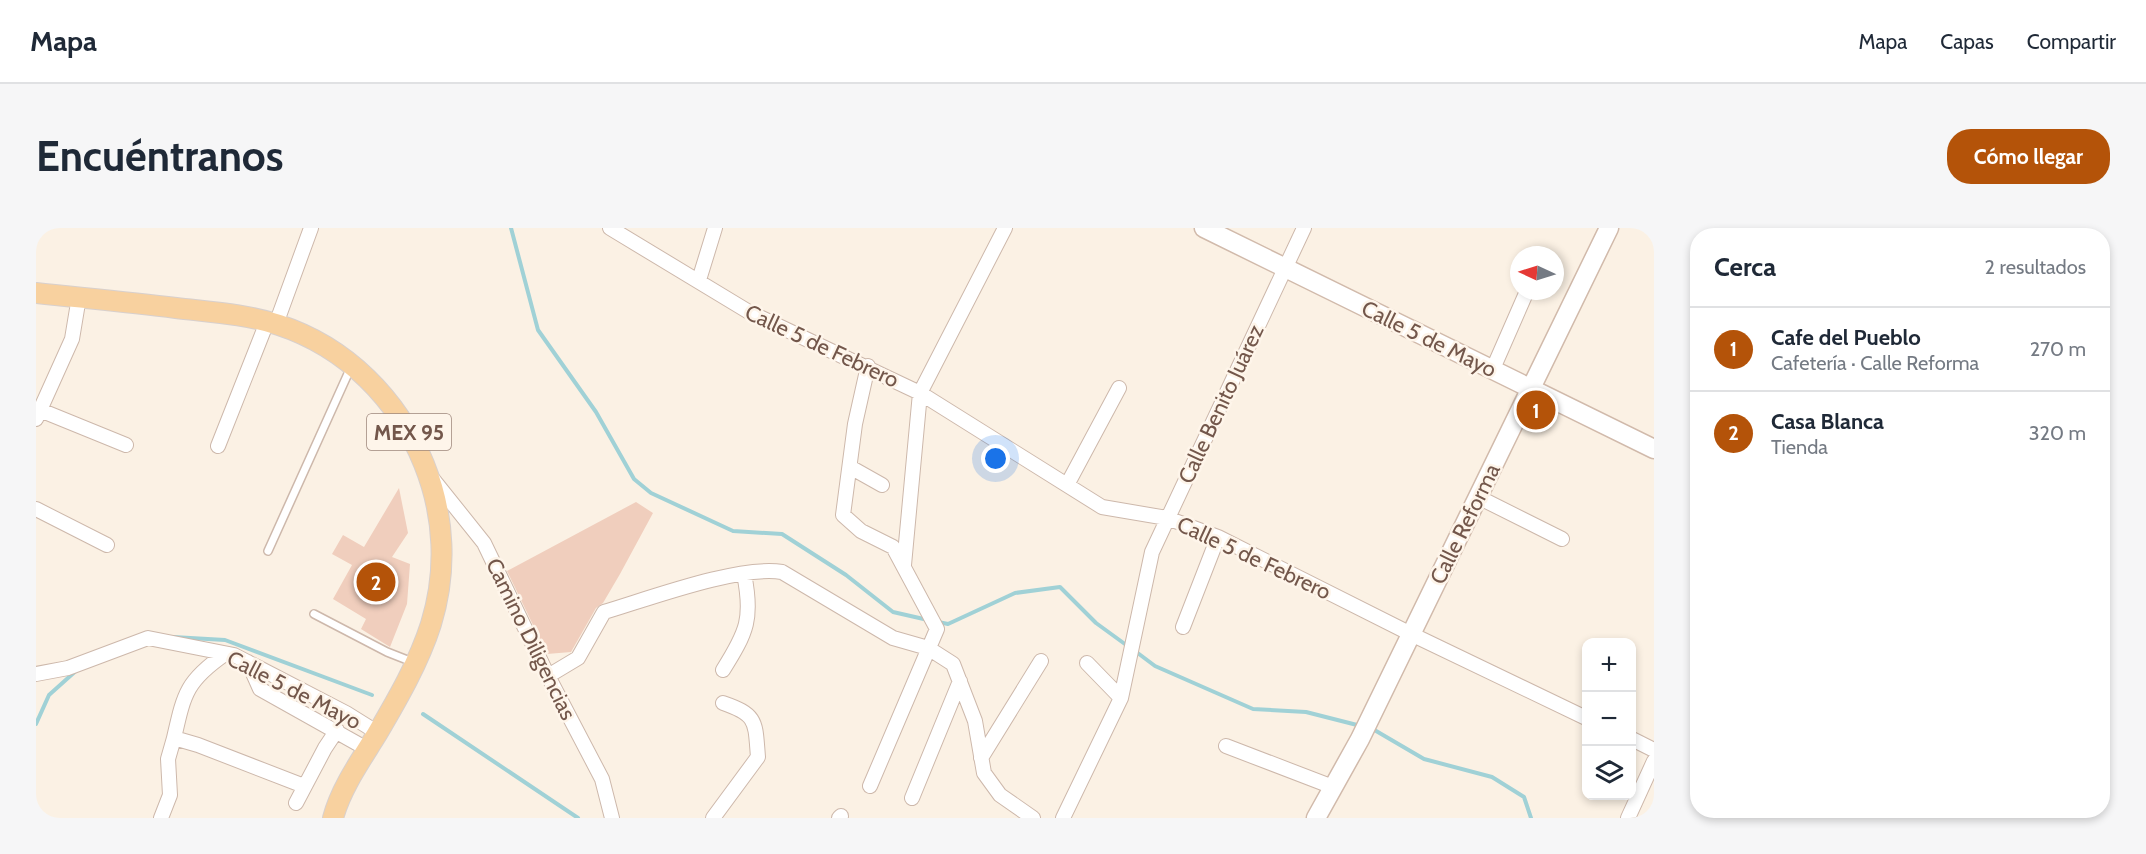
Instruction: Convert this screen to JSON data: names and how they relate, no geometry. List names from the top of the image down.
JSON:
{
  "streets": {
    "main road": ["MEX 95"],
    "street": [
      "Calle 5 de Mayo",
      "Calle 5 de Febrero",
      "Calle Benito Juárez",
      "Calle Reforma",
      "Camino Diligencias"
    ]
  },
  "crossings": [
    ["Calle 5 de Mayo", "Calle Benito Juárez"],
    ["Calle 5 de Mayo", "MEX 95"],
    ["Calle 5 de Mayo", "Calle Reforma"],
    ["Calle 5 de Febrero", "Calle Benito Juárez"],
    ["Calle 5 de Febrero", "Calle Reforma"],
    ["MEX 95", "Camino Diligencias"]
  ],
  "north": "left",
  "page": {
    "header": "Mapa",
    "nav": ["Mapa", "Capas", "Compartir"],
    "buttons": "Cómo llegar",
    "title": "Encuéntranos",
    "heading": ["Cerca", "2 resultados"],
    "list": [
      {
        "mark": "1",
        "name": "Cafe del Pueblo",
        "note": "Cafetería · Calle Reforma",
        "value": "270 m"
      },
      {
        "mark": "2",
        "name": "Casa Blanca",
        "note": "Tienda",
        "value": "320 m"
      }
    ],
    "pins": ["1", "2"],
    "map_buttons": ["+", "−"]
  }
}
